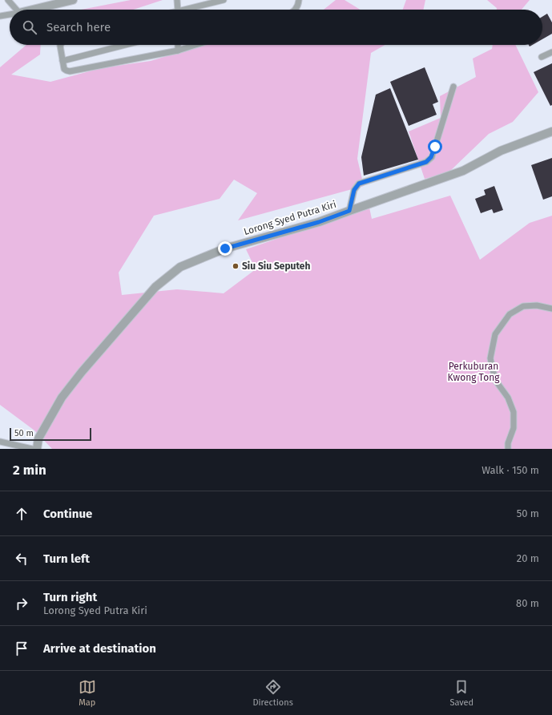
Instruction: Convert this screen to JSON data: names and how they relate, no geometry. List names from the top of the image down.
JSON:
{
  "streets": {
    "street": ["Lorong Syed Putra Kiri"]
  },
  "parks": ["Perkuburan Kwong Tong"],
  "places": ["Siu Siu Seputeh"],
  "scale_bar": "50 m",
  "page": {
    "search": "Search here",
    "scale": "50 m",
    "heading": ["2 min", "Walk · 150 m"],
    "list": [
      ["Continue", "50 m"],
      ["Turn left", "20 m"],
      ["Turn right", "Lorong Syed Putra Kiri", "80 m"],
      "Arrive at destination"
    ],
    "nav": ["Map", "Directions", "Saved"]
  }
}
